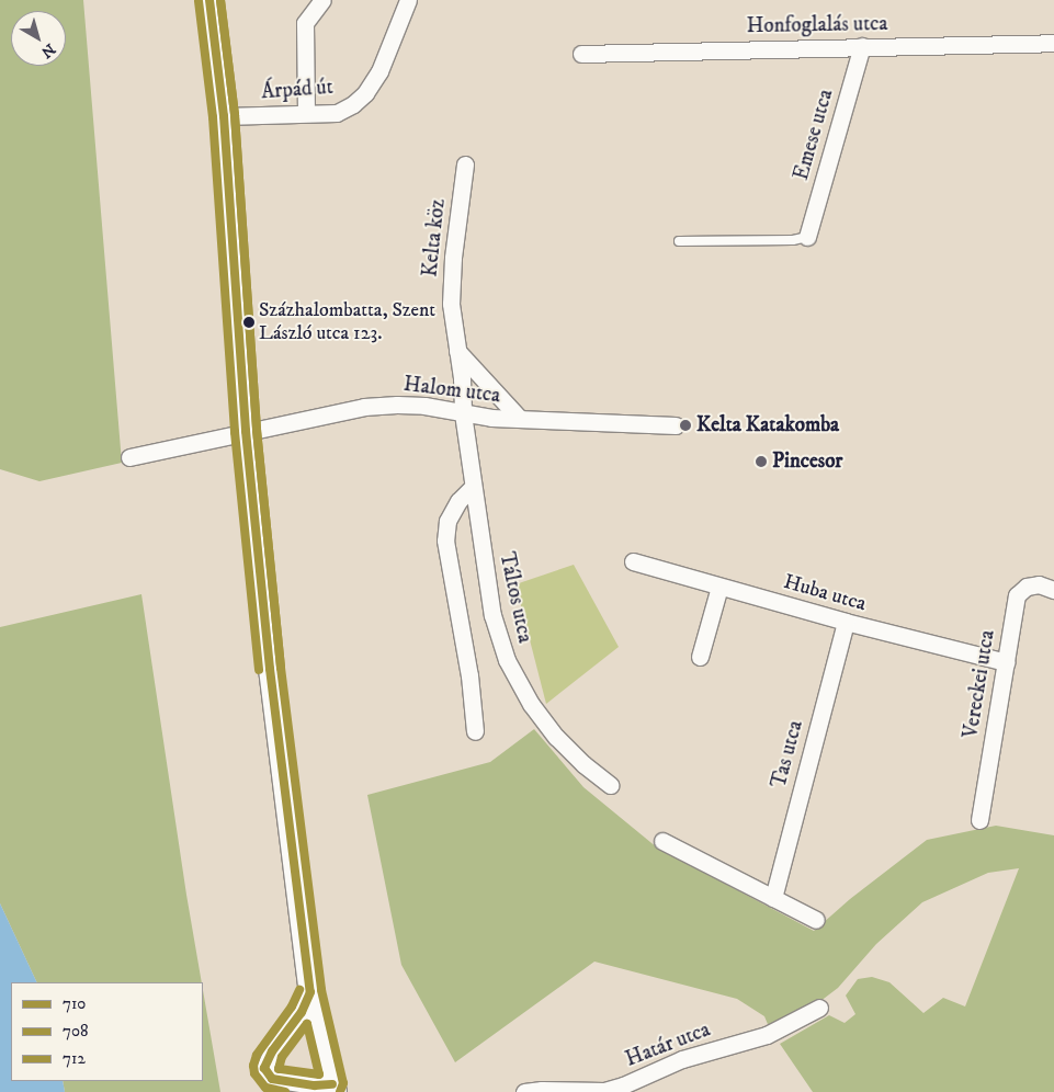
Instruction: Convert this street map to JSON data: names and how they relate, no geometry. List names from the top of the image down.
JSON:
{
  "streets": {
    "street": [
      "Honfoglalás utca",
      "Árpád út",
      "Emese utca",
      "Kelta köz",
      "Halom utca",
      "Huba utca",
      "Táltos utca",
      "Vereckei utca",
      "Tas utca",
      "Határ utca"
    ]
  },
  "crossings": [
    ["Honfoglalás utca", "Emese utca"],
    ["Kelta köz", "Halom utca"],
    ["Kelta köz", "Táltos utca"],
    ["Halom utca", "Táltos utca"],
    ["Huba utca", "Vereckei utca"],
    ["Huba utca", "Tas utca"]
  ],
  "places": ["Százhalombatta, Szent László utca 123.", "Kelta Katakomba", "Pincesor"],
  "lines": ["transit line 710", "transit line 708", "transit line 712"],
  "legend": ["710", "708", "712"],
  "north": "bottom right"
}
